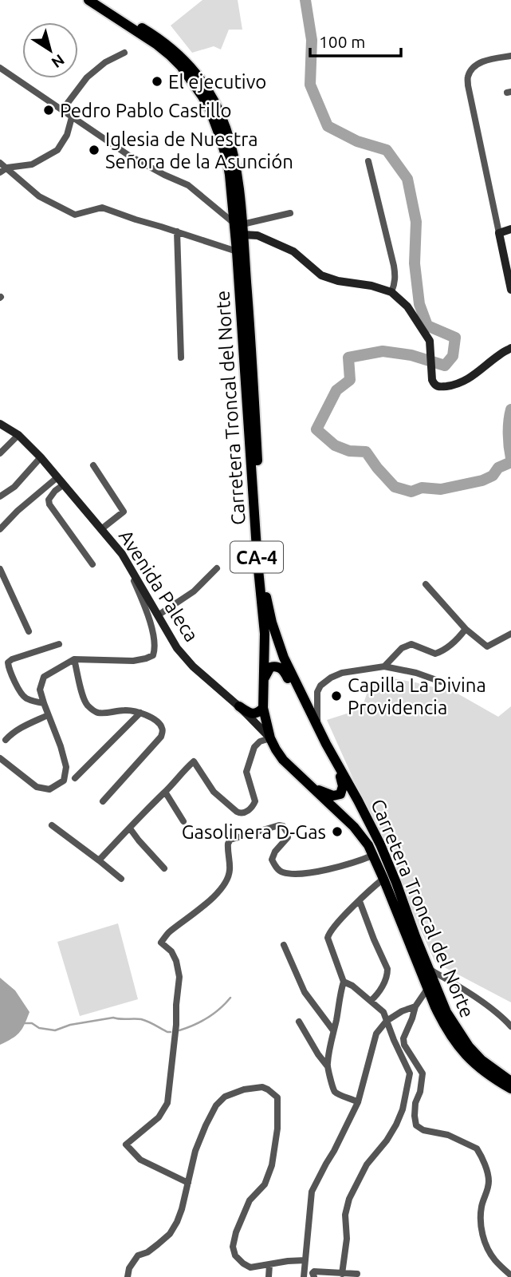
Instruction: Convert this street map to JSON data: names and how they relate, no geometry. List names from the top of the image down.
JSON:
{
  "streets": {
    "main road": ["Carretera Troncal del Norte", "CA-4"],
    "street": ["Avenida Paleca"]
  },
  "crossings": [
    ["Carretera Troncal del Norte", "Avenida Paleca"]
  ],
  "places": [
    "El ejecutivo",
    "Pedro Pablo Castillo",
    "Iglesia de Nuestra Señora de la Asunción",
    "Capilla La Divina Providencia",
    "Gasolinera D-Gas"
  ],
  "scale_bar": "100 m",
  "north": "bottom right"
}
